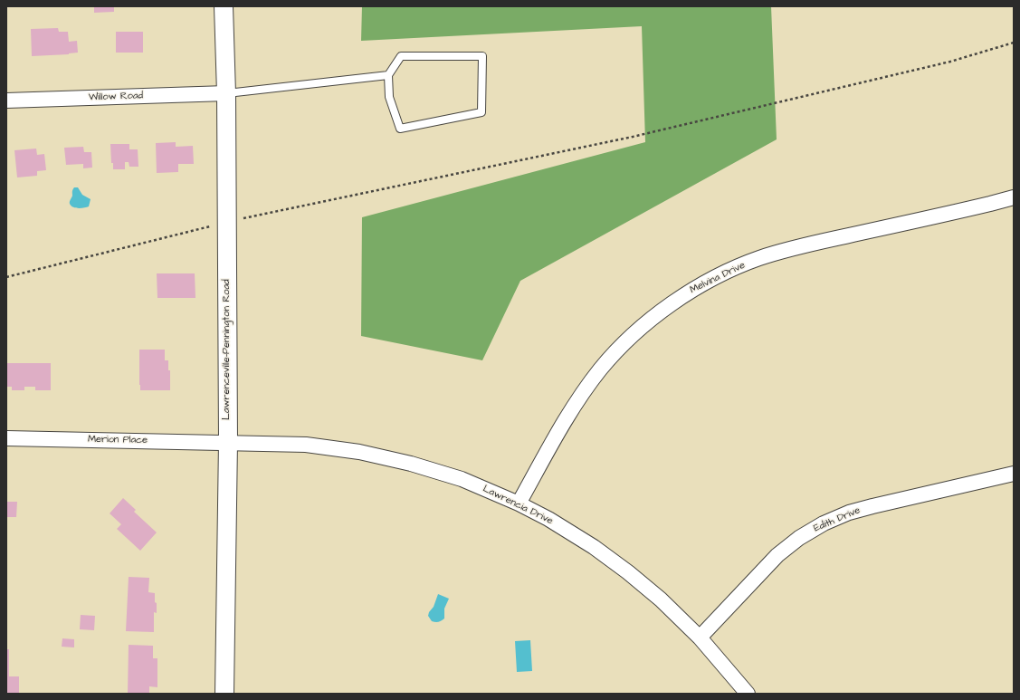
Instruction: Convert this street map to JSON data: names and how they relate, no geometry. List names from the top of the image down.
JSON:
{
  "streets": {
    "street": [
      "Willow Road",
      "Melvina Drive",
      "Lawrenceville-Pennington Road",
      "Merion Place",
      "Lawrencia Drive",
      "Edith Drive"
    ]
  },
  "crossings": [
    ["Willow Road", "Lawrenceville-Pennington Road"],
    ["Melvina Drive", "Lawrencia Drive"],
    ["Lawrenceville-Pennington Road", "Merion Place"],
    ["Lawrenceville-Pennington Road", "Lawrencia Drive"],
    ["Merion Place", "Lawrencia Drive"],
    ["Lawrencia Drive", "Edith Drive"]
  ]
}
